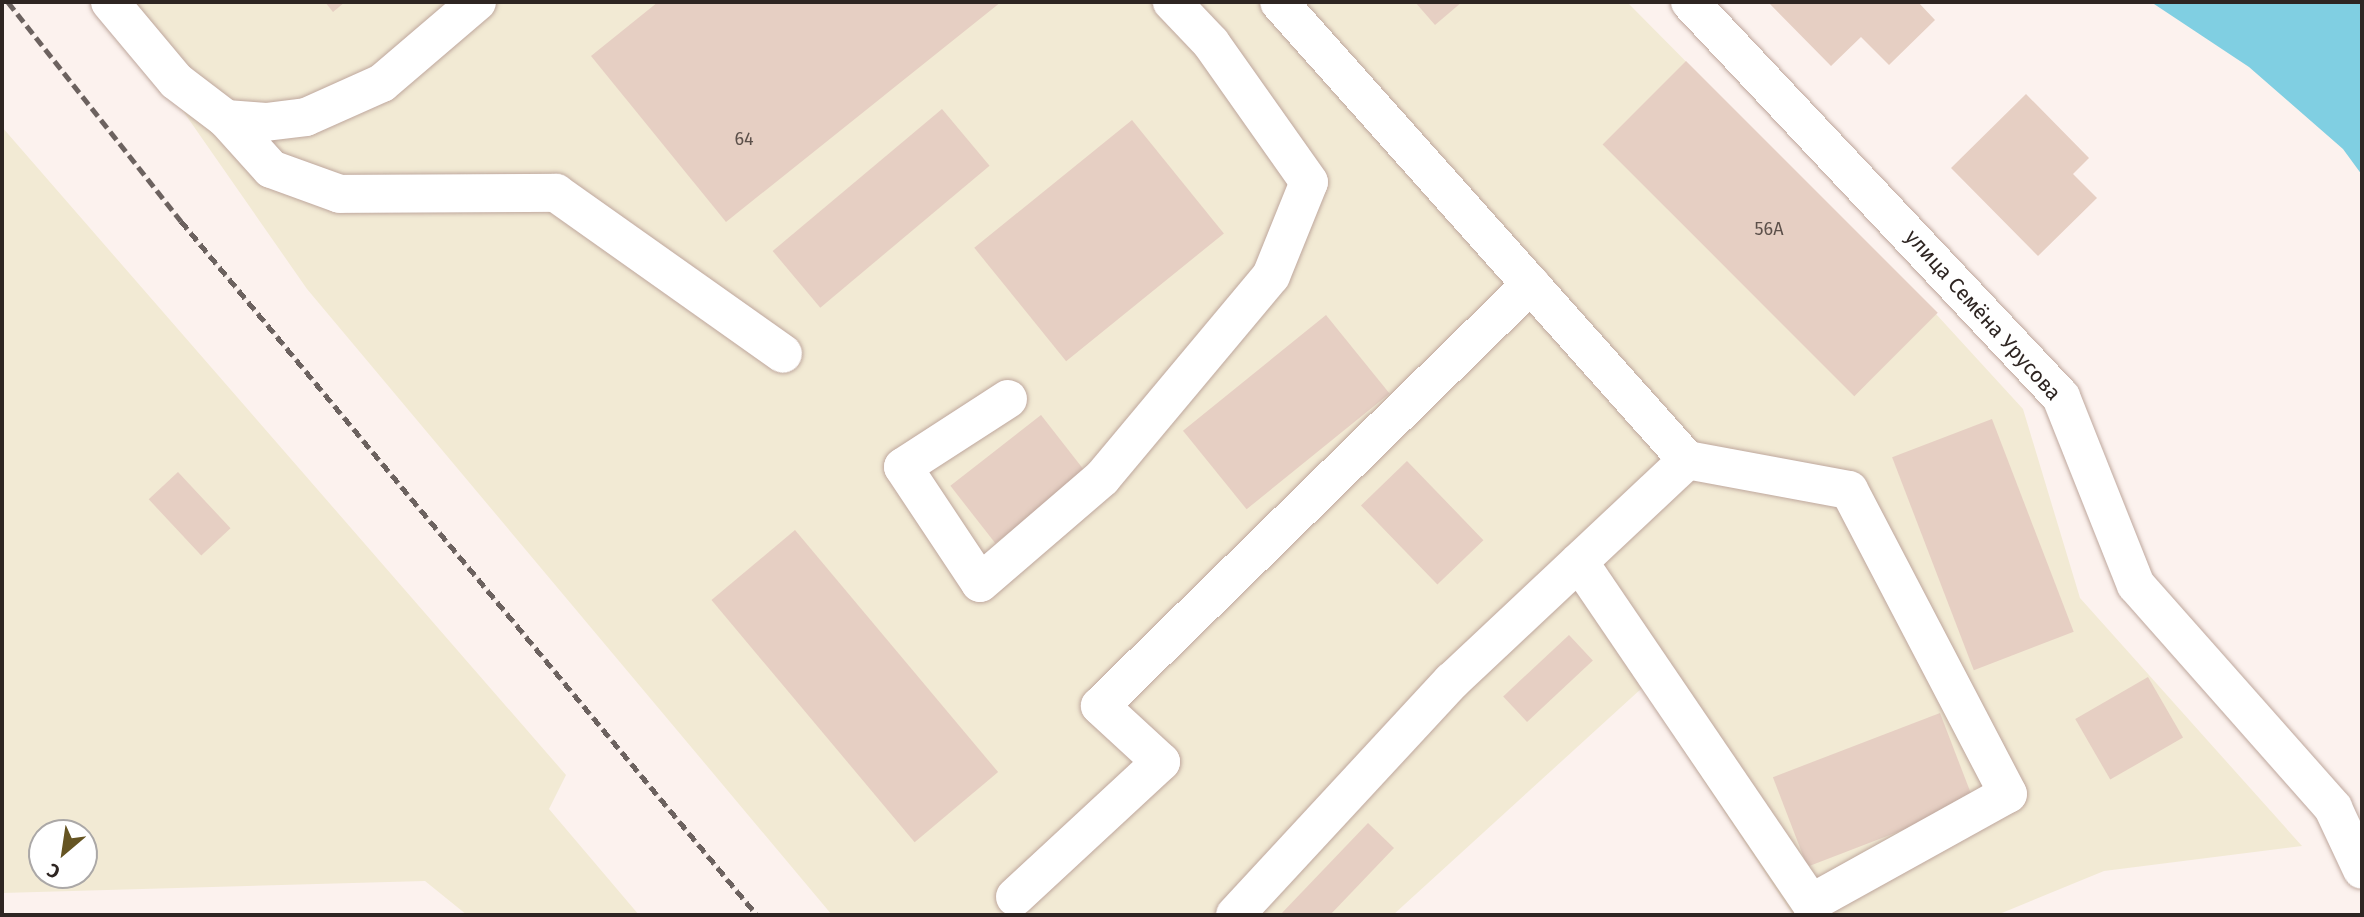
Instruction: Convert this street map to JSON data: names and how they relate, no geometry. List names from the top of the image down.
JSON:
{
  "streets": {
    "street": ["улица Семёна Урусова"]
  },
  "house_numbers": ["64", "56А"],
  "north": "bottom left"
}
